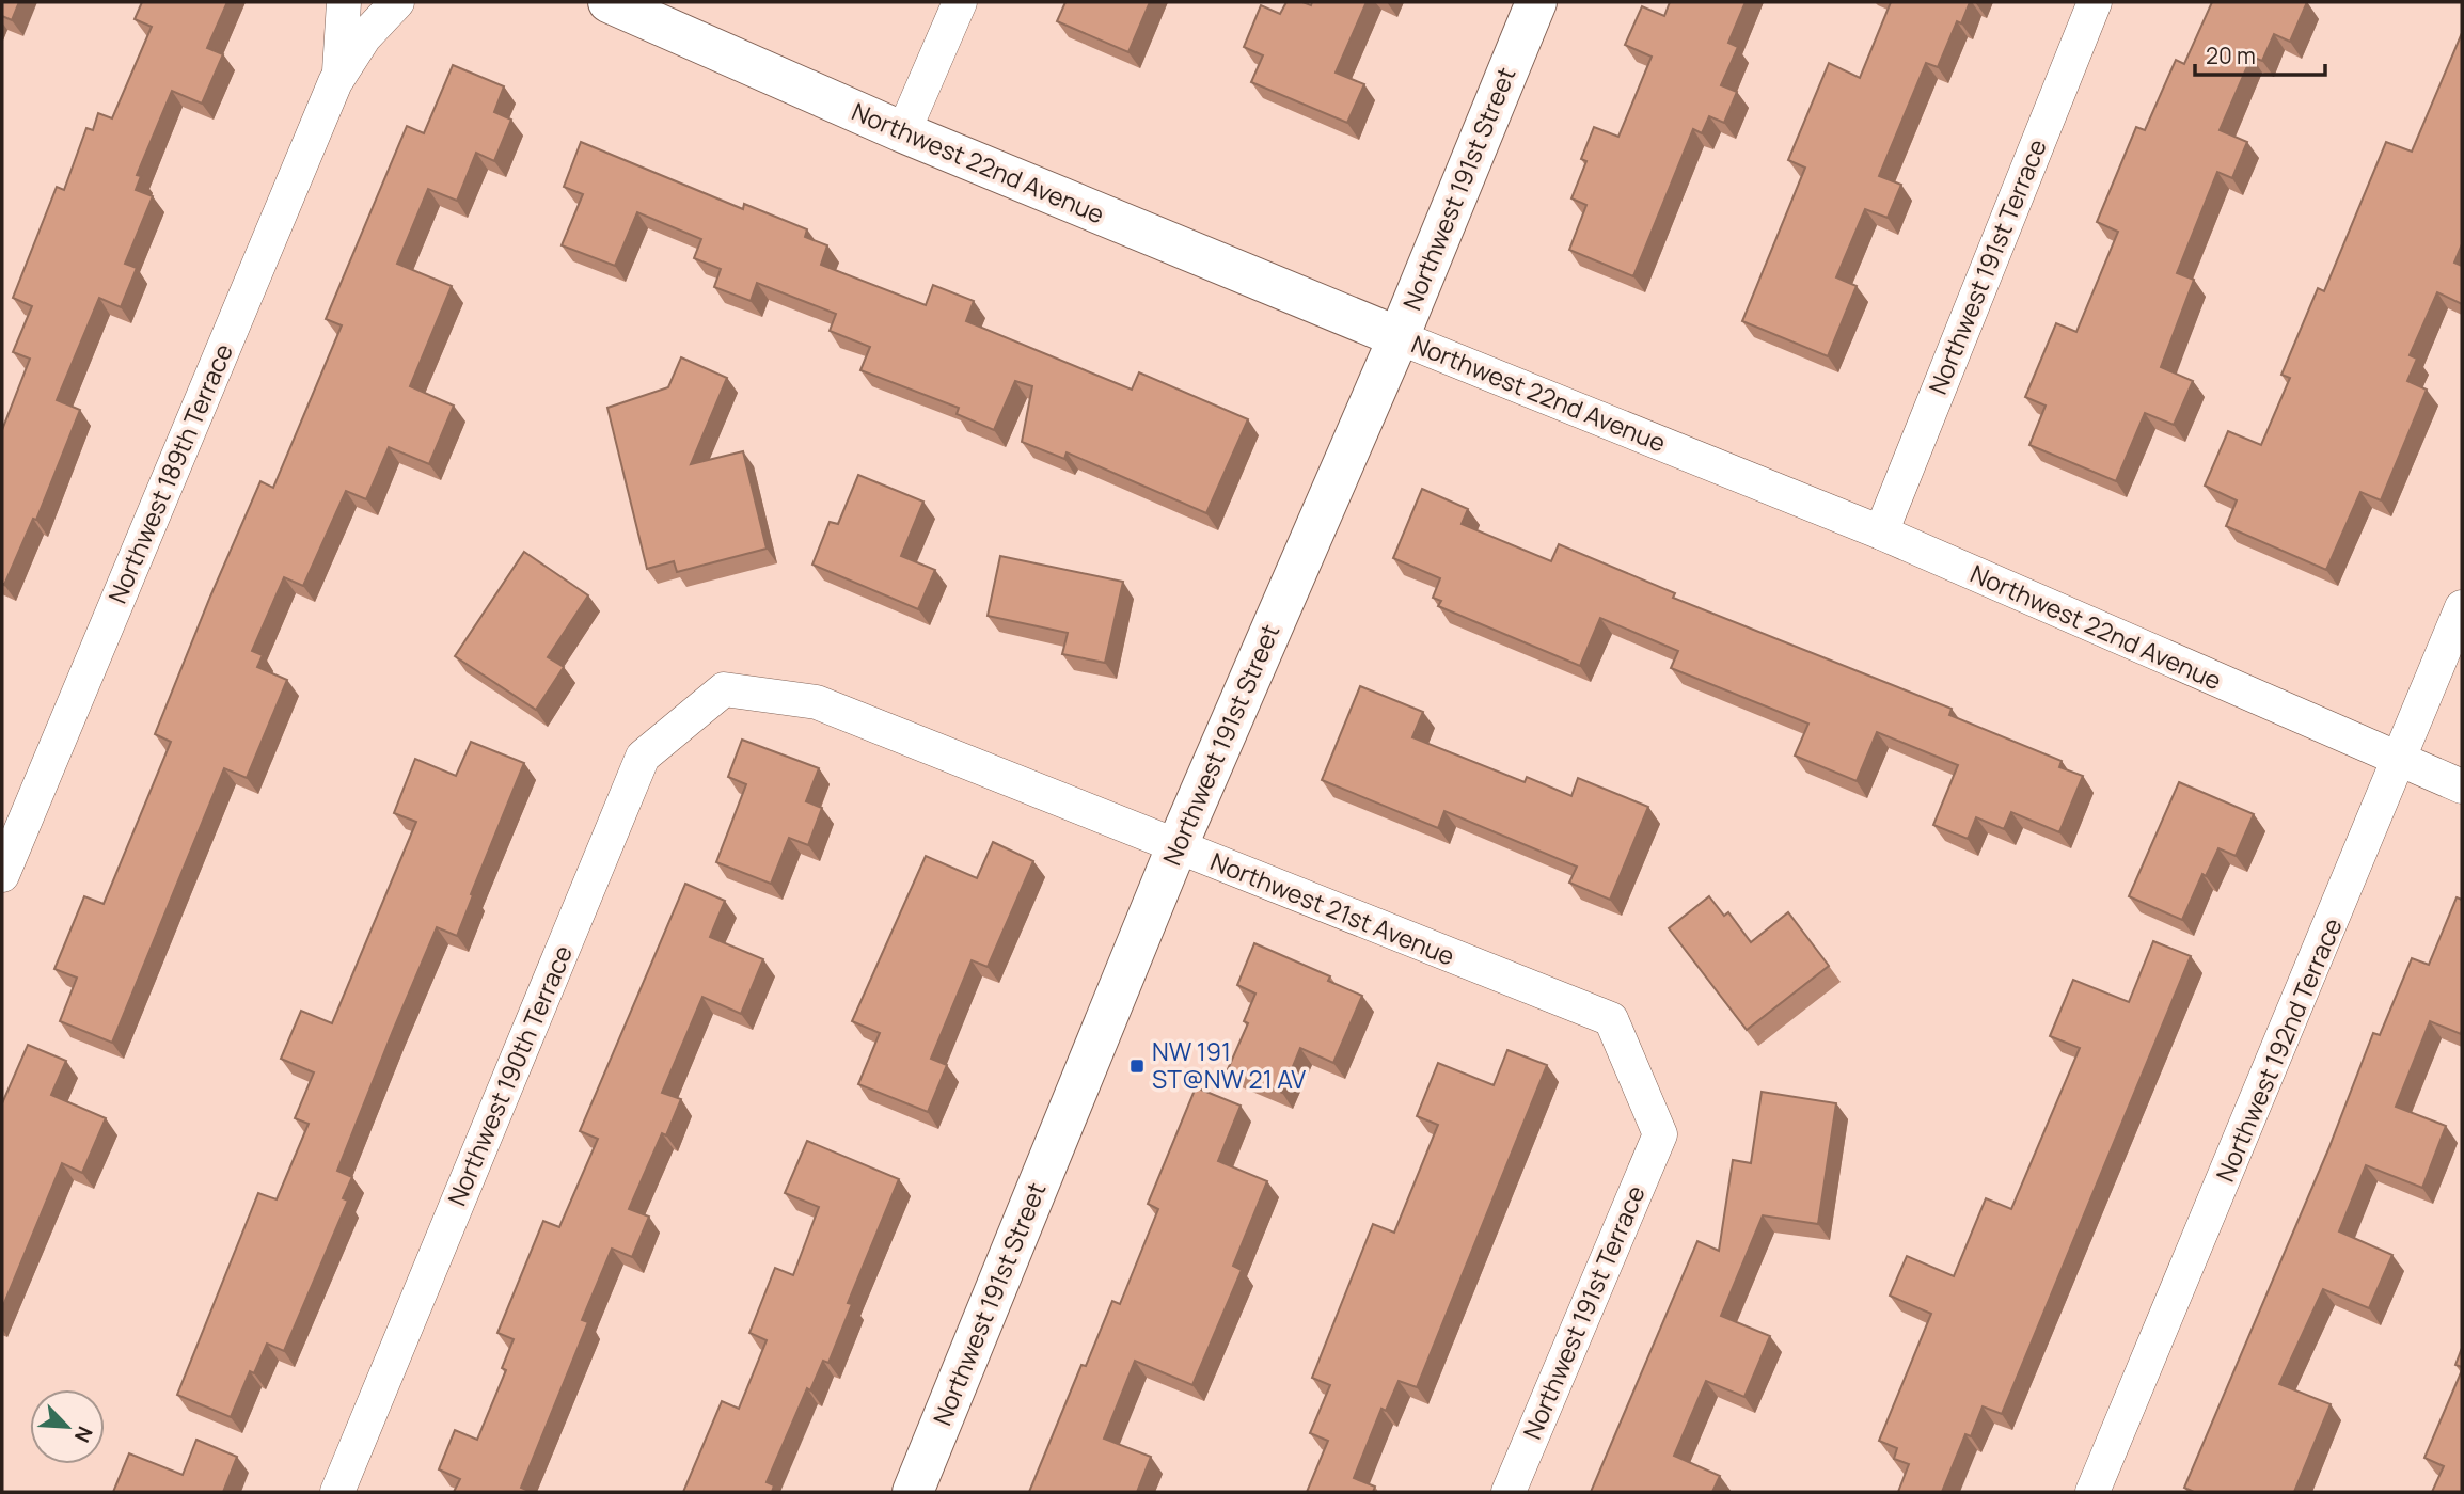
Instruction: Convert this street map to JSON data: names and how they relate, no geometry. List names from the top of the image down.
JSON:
{
  "streets": {
    "street": [
      "Northwest 22nd Avenue",
      "Northwest 191st Street",
      "Northwest 191st Terrace",
      "Northwest 189th Terrace",
      "Northwest 21st Avenue",
      "Northwest 192nd Terrace",
      "Northwest 190th Terrace"
    ]
  },
  "crossings": [
    ["Northwest 22nd Avenue", "Northwest 191st Street"],
    ["Northwest 22nd Avenue", "Northwest 191st Terrace"],
    ["Northwest 22nd Avenue", "Northwest 192nd Terrace"],
    ["Northwest 191st Street", "Northwest 21st Avenue"],
    ["Northwest 191st Terrace", "Northwest 21st Avenue"],
    ["Northwest 21st Avenue", "Northwest 190th Terrace"]
  ],
  "places": {
    "transit": ["NW 191 ST@NW 21 AV"]
  },
  "scale_bar": "20 m",
  "north": "bottom right"
}
